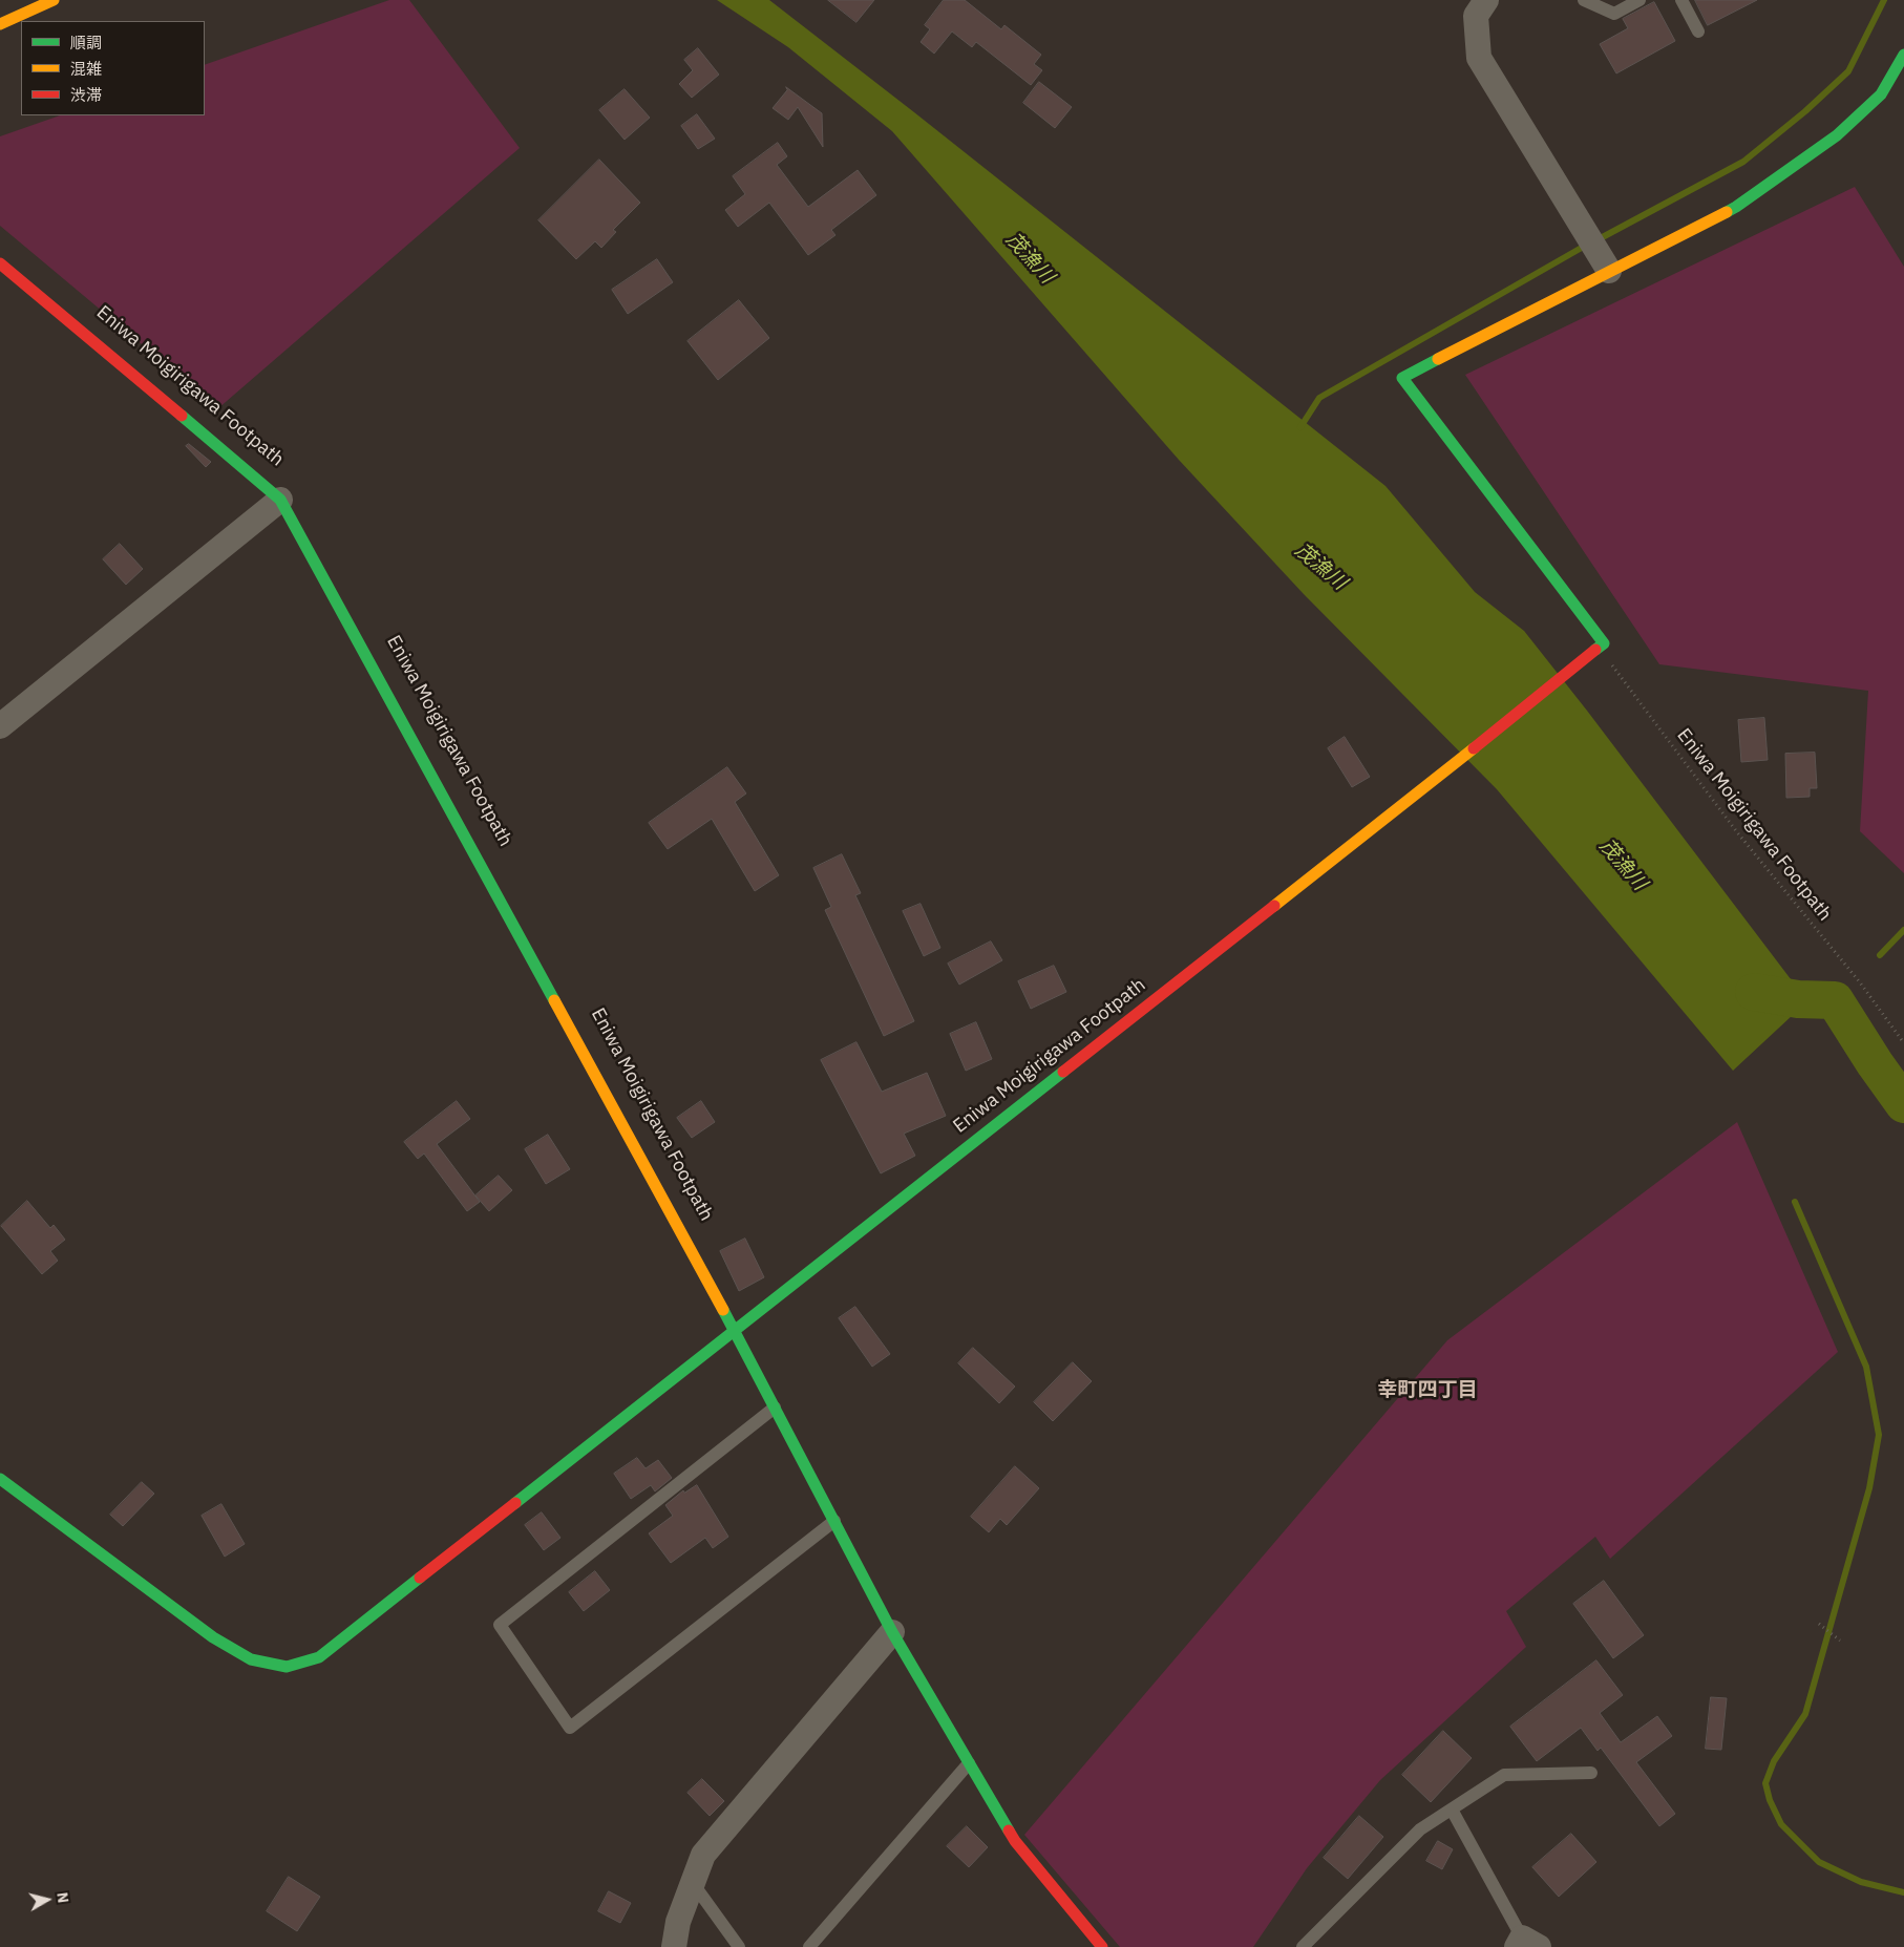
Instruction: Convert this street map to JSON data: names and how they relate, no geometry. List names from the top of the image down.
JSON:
{
  "streets": {
    "path": ["Eniwa Moigirigawa Footpath"]
  },
  "districts": ["幸町四丁目"],
  "water": ["茂漁川"],
  "legend": ["順調", "混雑", "渋滞"],
  "north": "right"
}
